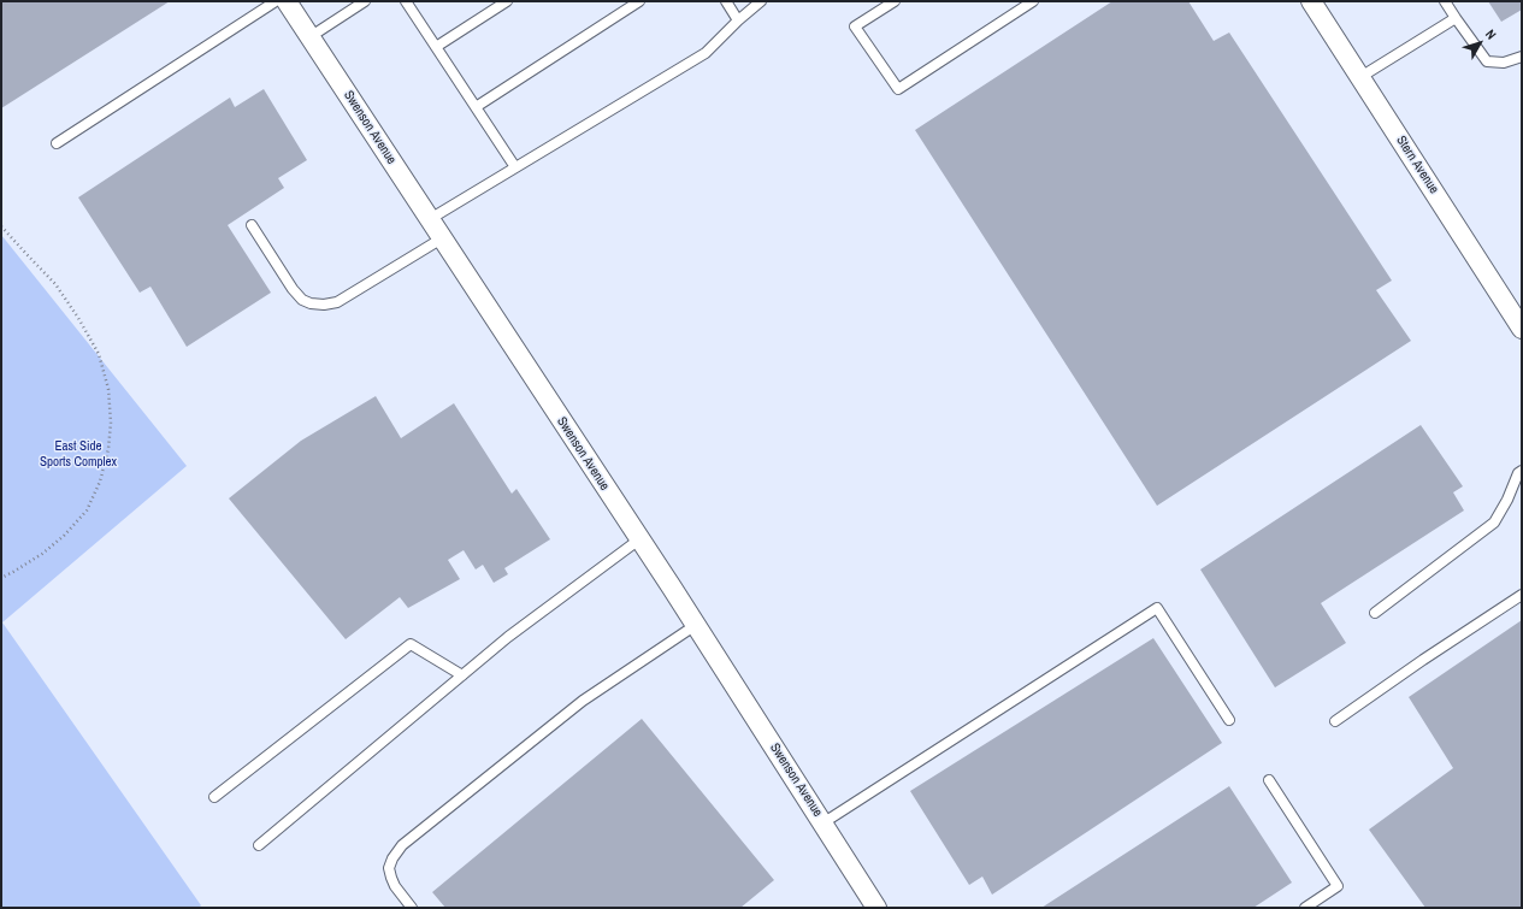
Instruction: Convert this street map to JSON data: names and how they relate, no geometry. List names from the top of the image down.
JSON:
{
  "streets": {
    "street": ["Swenson Avenue", "Stern Avenue"]
  },
  "parks": ["East Side Sports Complex"],
  "north": "top right"
}
